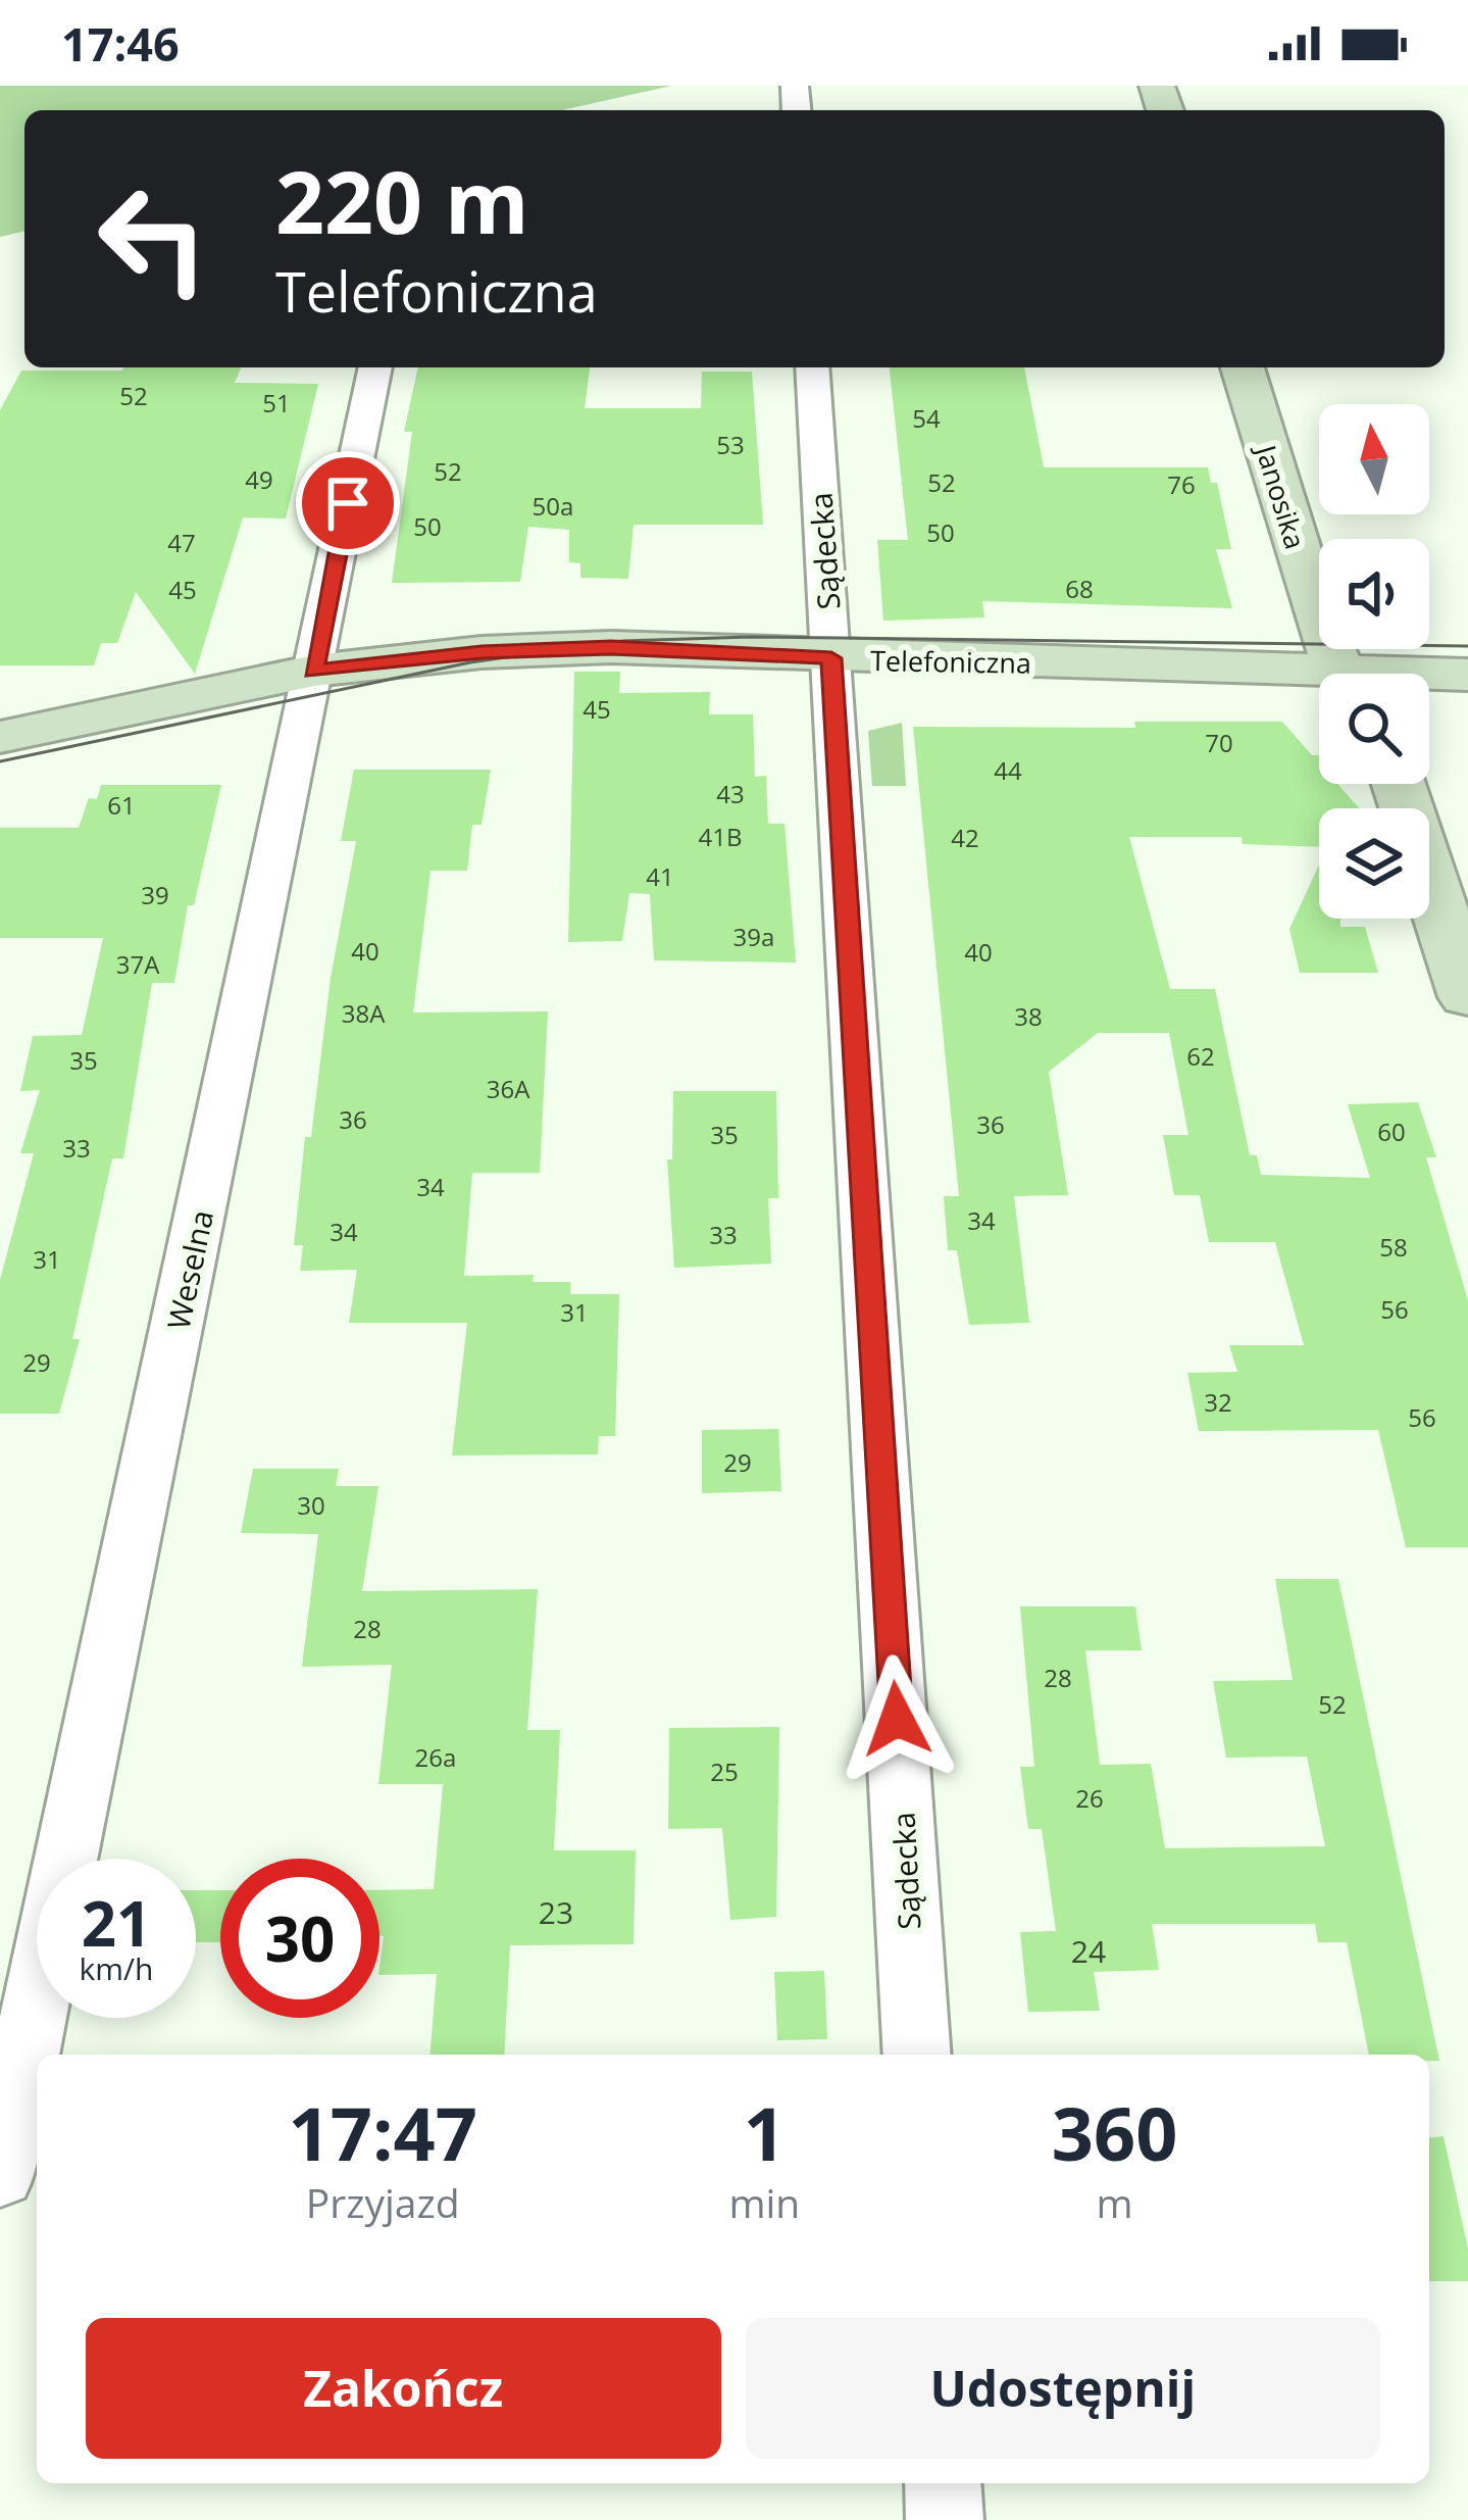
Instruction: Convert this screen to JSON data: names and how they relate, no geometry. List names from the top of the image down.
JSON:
{
  "streets": {
    "street": [
      "Janosika",
      "Sądecka",
      "Telefoniczna",
      "Weselna"
    ]
  },
  "crossings": [
    ["Sądecka", "Telefoniczna"],
    ["Telefoniczna", "Weselna"]
  ],
  "house_numbers": [
    "52",
    "51",
    "54",
    "53",
    "52",
    "49",
    "52",
    "76",
    "50a",
    "50",
    "50",
    "47",
    "68",
    "45",
    "45",
    "70",
    "44",
    "43",
    "61",
    "41B",
    "42",
    "41",
    "39",
    "39a",
    "40",
    "40",
    "37A",
    "38A",
    "38",
    "62",
    "35",
    "36A",
    "36",
    "36",
    "60",
    "35",
    "33",
    "34",
    "34",
    "34",
    "33",
    "58",
    "31",
    "56",
    "31",
    "29",
    "32",
    "56",
    "29",
    "30",
    "28",
    "28",
    "52",
    "26a",
    "25",
    "26",
    "23",
    "24"
  ],
  "north": "top",
  "page": {
    "status": "17:46",
    "turn": ["220 m", "Telefoniczna"],
    "speed": "21 km/h",
    "limit": "30",
    "eta": [
      "17:47",
      "Przyjazd",
      "1",
      "min",
      "360",
      "m"
    ],
    "buttons": ["Zakończ", "Udostępnij"]
  }
}
